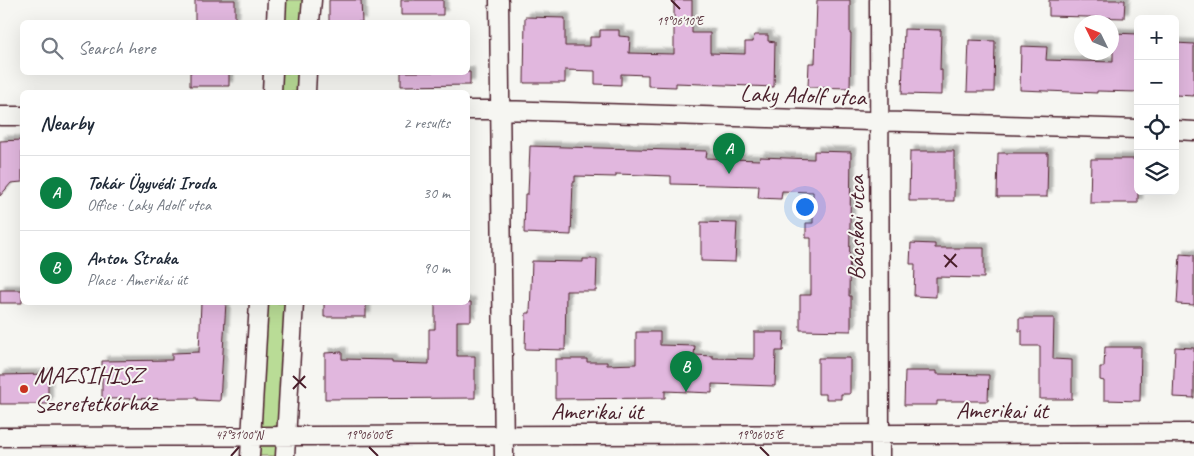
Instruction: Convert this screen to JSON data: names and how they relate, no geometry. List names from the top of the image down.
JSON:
{
  "streets": {
    "street": ["Laky Adolf utca", "Bácskai utca", "Amerikai út"]
  },
  "crossings": [
    ["Laky Adolf utca", "Bácskai utca"],
    ["Bácskai utca", "Amerikai út"]
  ],
  "places": ["MAZSIHISZ Szeretetkórház"],
  "north": "top left",
  "page": {
    "map_buttons": ["+", "−"],
    "search": "Search here",
    "heading": ["Nearby", "2 results"],
    "pins": ["A", "B"],
    "list": [
      {
        "mark": "A",
        "name": "Tokár Ügyvédi Iroda",
        "note": "Office · Laky Adolf utca",
        "value": "30 m"
      },
      {
        "mark": "B",
        "name": "Anton Straka",
        "note": "Place · Amerikai út",
        "value": "90 m"
      }
    ]
  },
  "coordinates": [
    "19°06'10\"E",
    "47°31'00\"N",
    "19°06'00\"E",
    "19°06'05\"E"
  ]
}
